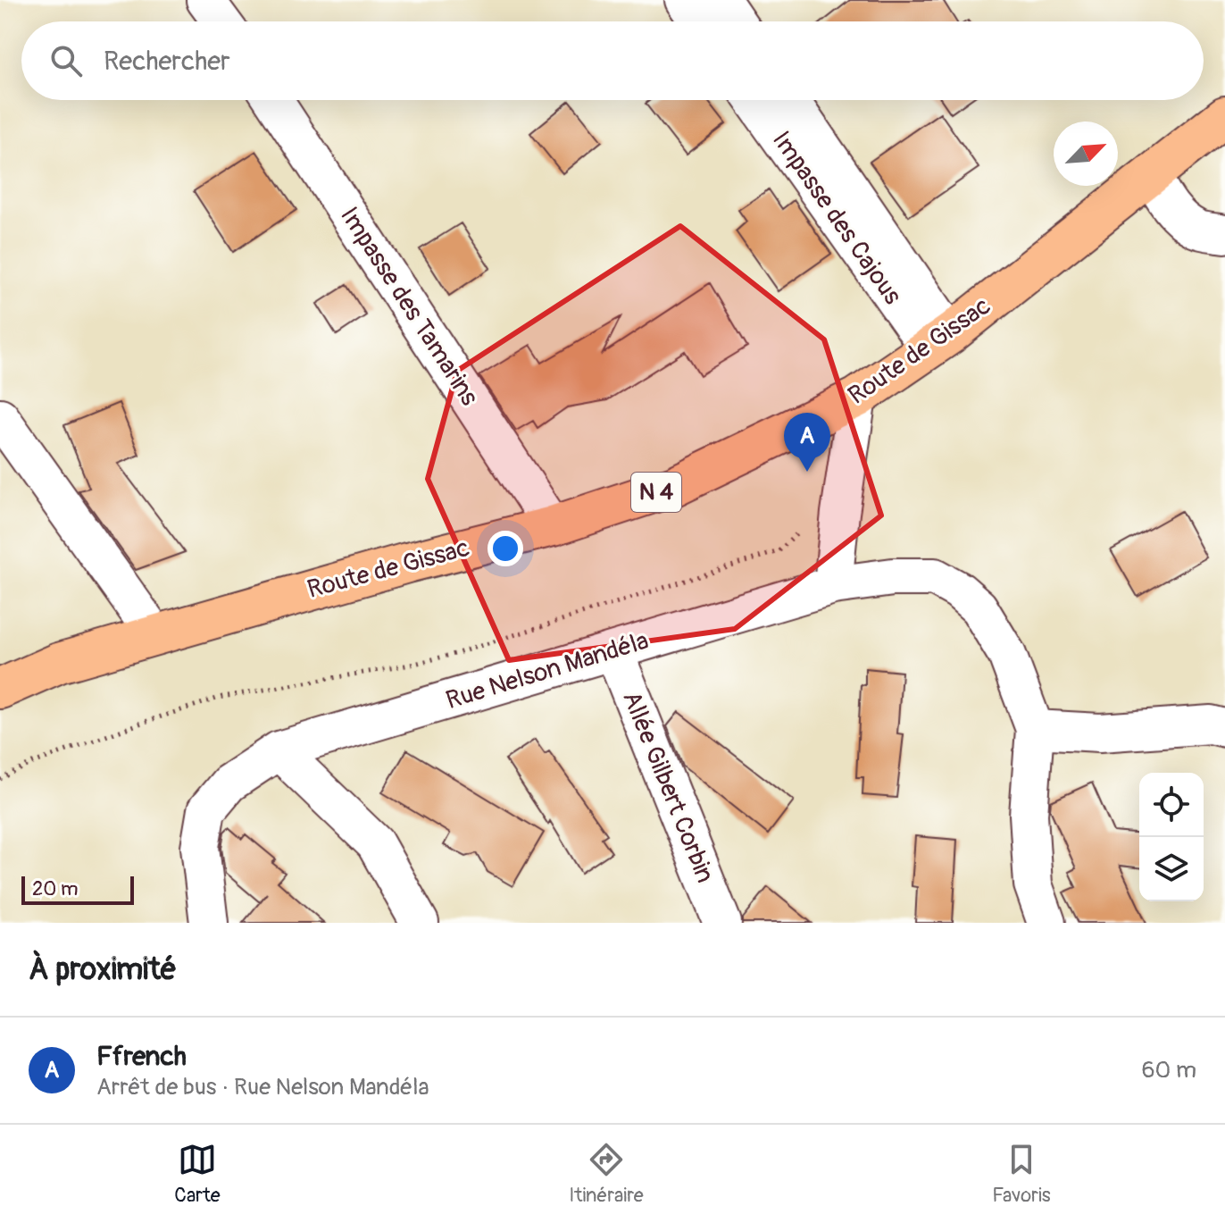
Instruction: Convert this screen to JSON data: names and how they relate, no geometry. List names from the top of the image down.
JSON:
{
  "streets": {
    "main road": ["Route de Gissac", "N 4"],
    "street": [
      "Impasse des Cajous",
      "Impasse des Tamarins",
      "Rue Nelson Mandéla",
      "Allée Gilbert Corbin"
    ]
  },
  "crossings": [
    ["Impasse des Cajous", "Route de Gissac"],
    ["Impasse des Tamarins", "Route de Gissac"],
    ["Rue Nelson Mandéla", "Allée Gilbert Corbin"]
  ],
  "scale_bar": "20 m",
  "north": "top right",
  "page": {
    "search": "Rechercher",
    "pins": "A",
    "scale": "20 m",
    "heading": "À proximité",
    "list": [
      {
        "mark": "A",
        "name": "Ffrench",
        "note": "Arrêt de bus · Rue Nelson Mandéla",
        "value": "60 m"
      }
    ],
    "nav": ["Carte", "Itinéraire", "Favoris"]
  }
}
